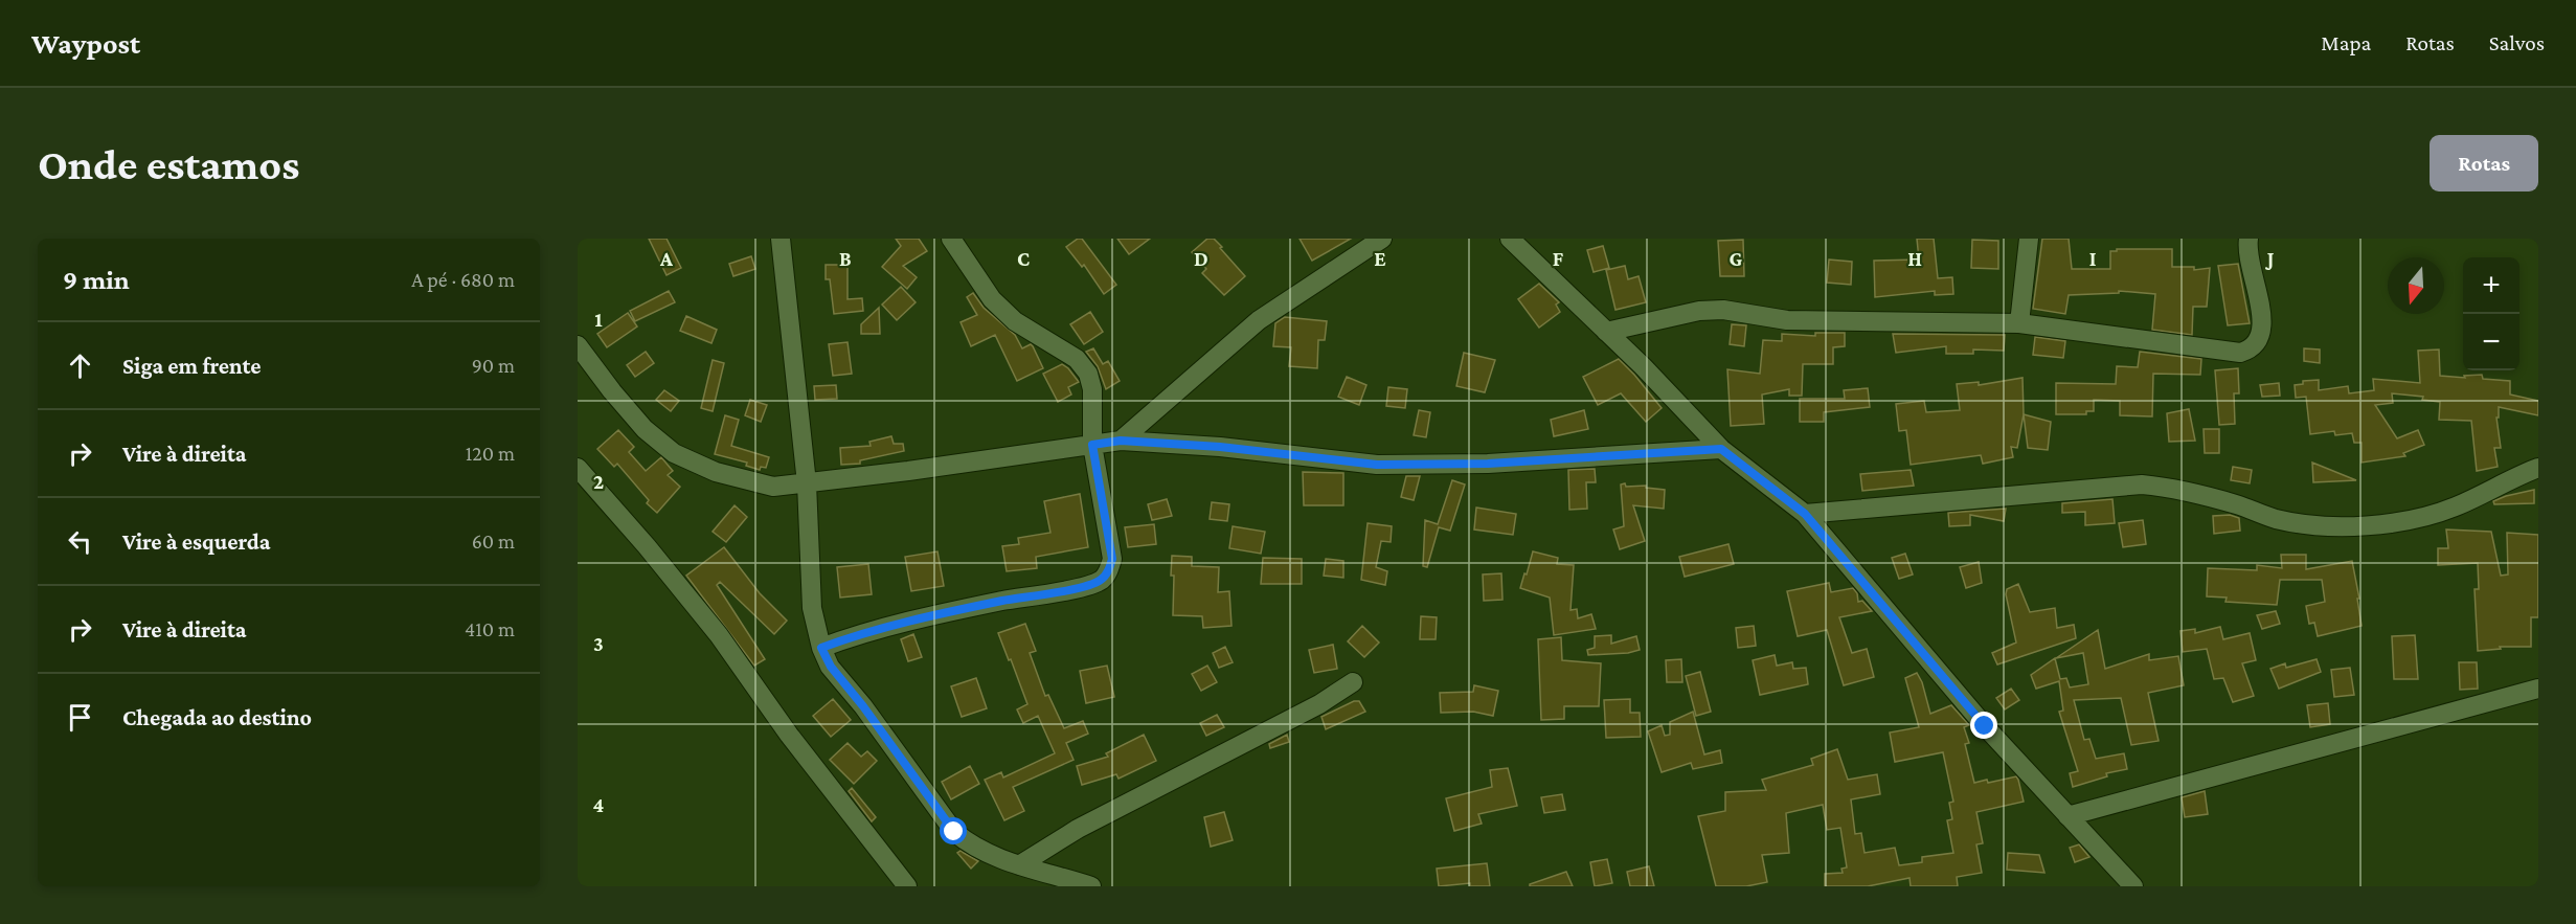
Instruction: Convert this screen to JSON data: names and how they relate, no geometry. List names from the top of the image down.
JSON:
{
  "north": "bottom",
  "page": {
    "header": "Waypost",
    "nav": ["Mapa", "Rotas", "Salvos"],
    "buttons": "Rotas",
    "title": "Onde estamos",
    "heading": ["9 min", "A pé · 680 m"],
    "map_buttons": ["+", "−"],
    "list": [
      ["Siga em frente", "90 m"],
      ["Vire à direita", "120 m"],
      ["Vire à esquerda", "60 m"],
      ["Vire à direita", "410 m"],
      "Chegada ao destino"
    ]
  },
  "grid": {
    "columns": [
      "A",
      "B",
      "C",
      "D",
      "E",
      "F",
      "G",
      "H",
      "I",
      "J"
    ],
    "rows": [
      "1",
      "2",
      "3",
      "4"
    ]
  }
}
